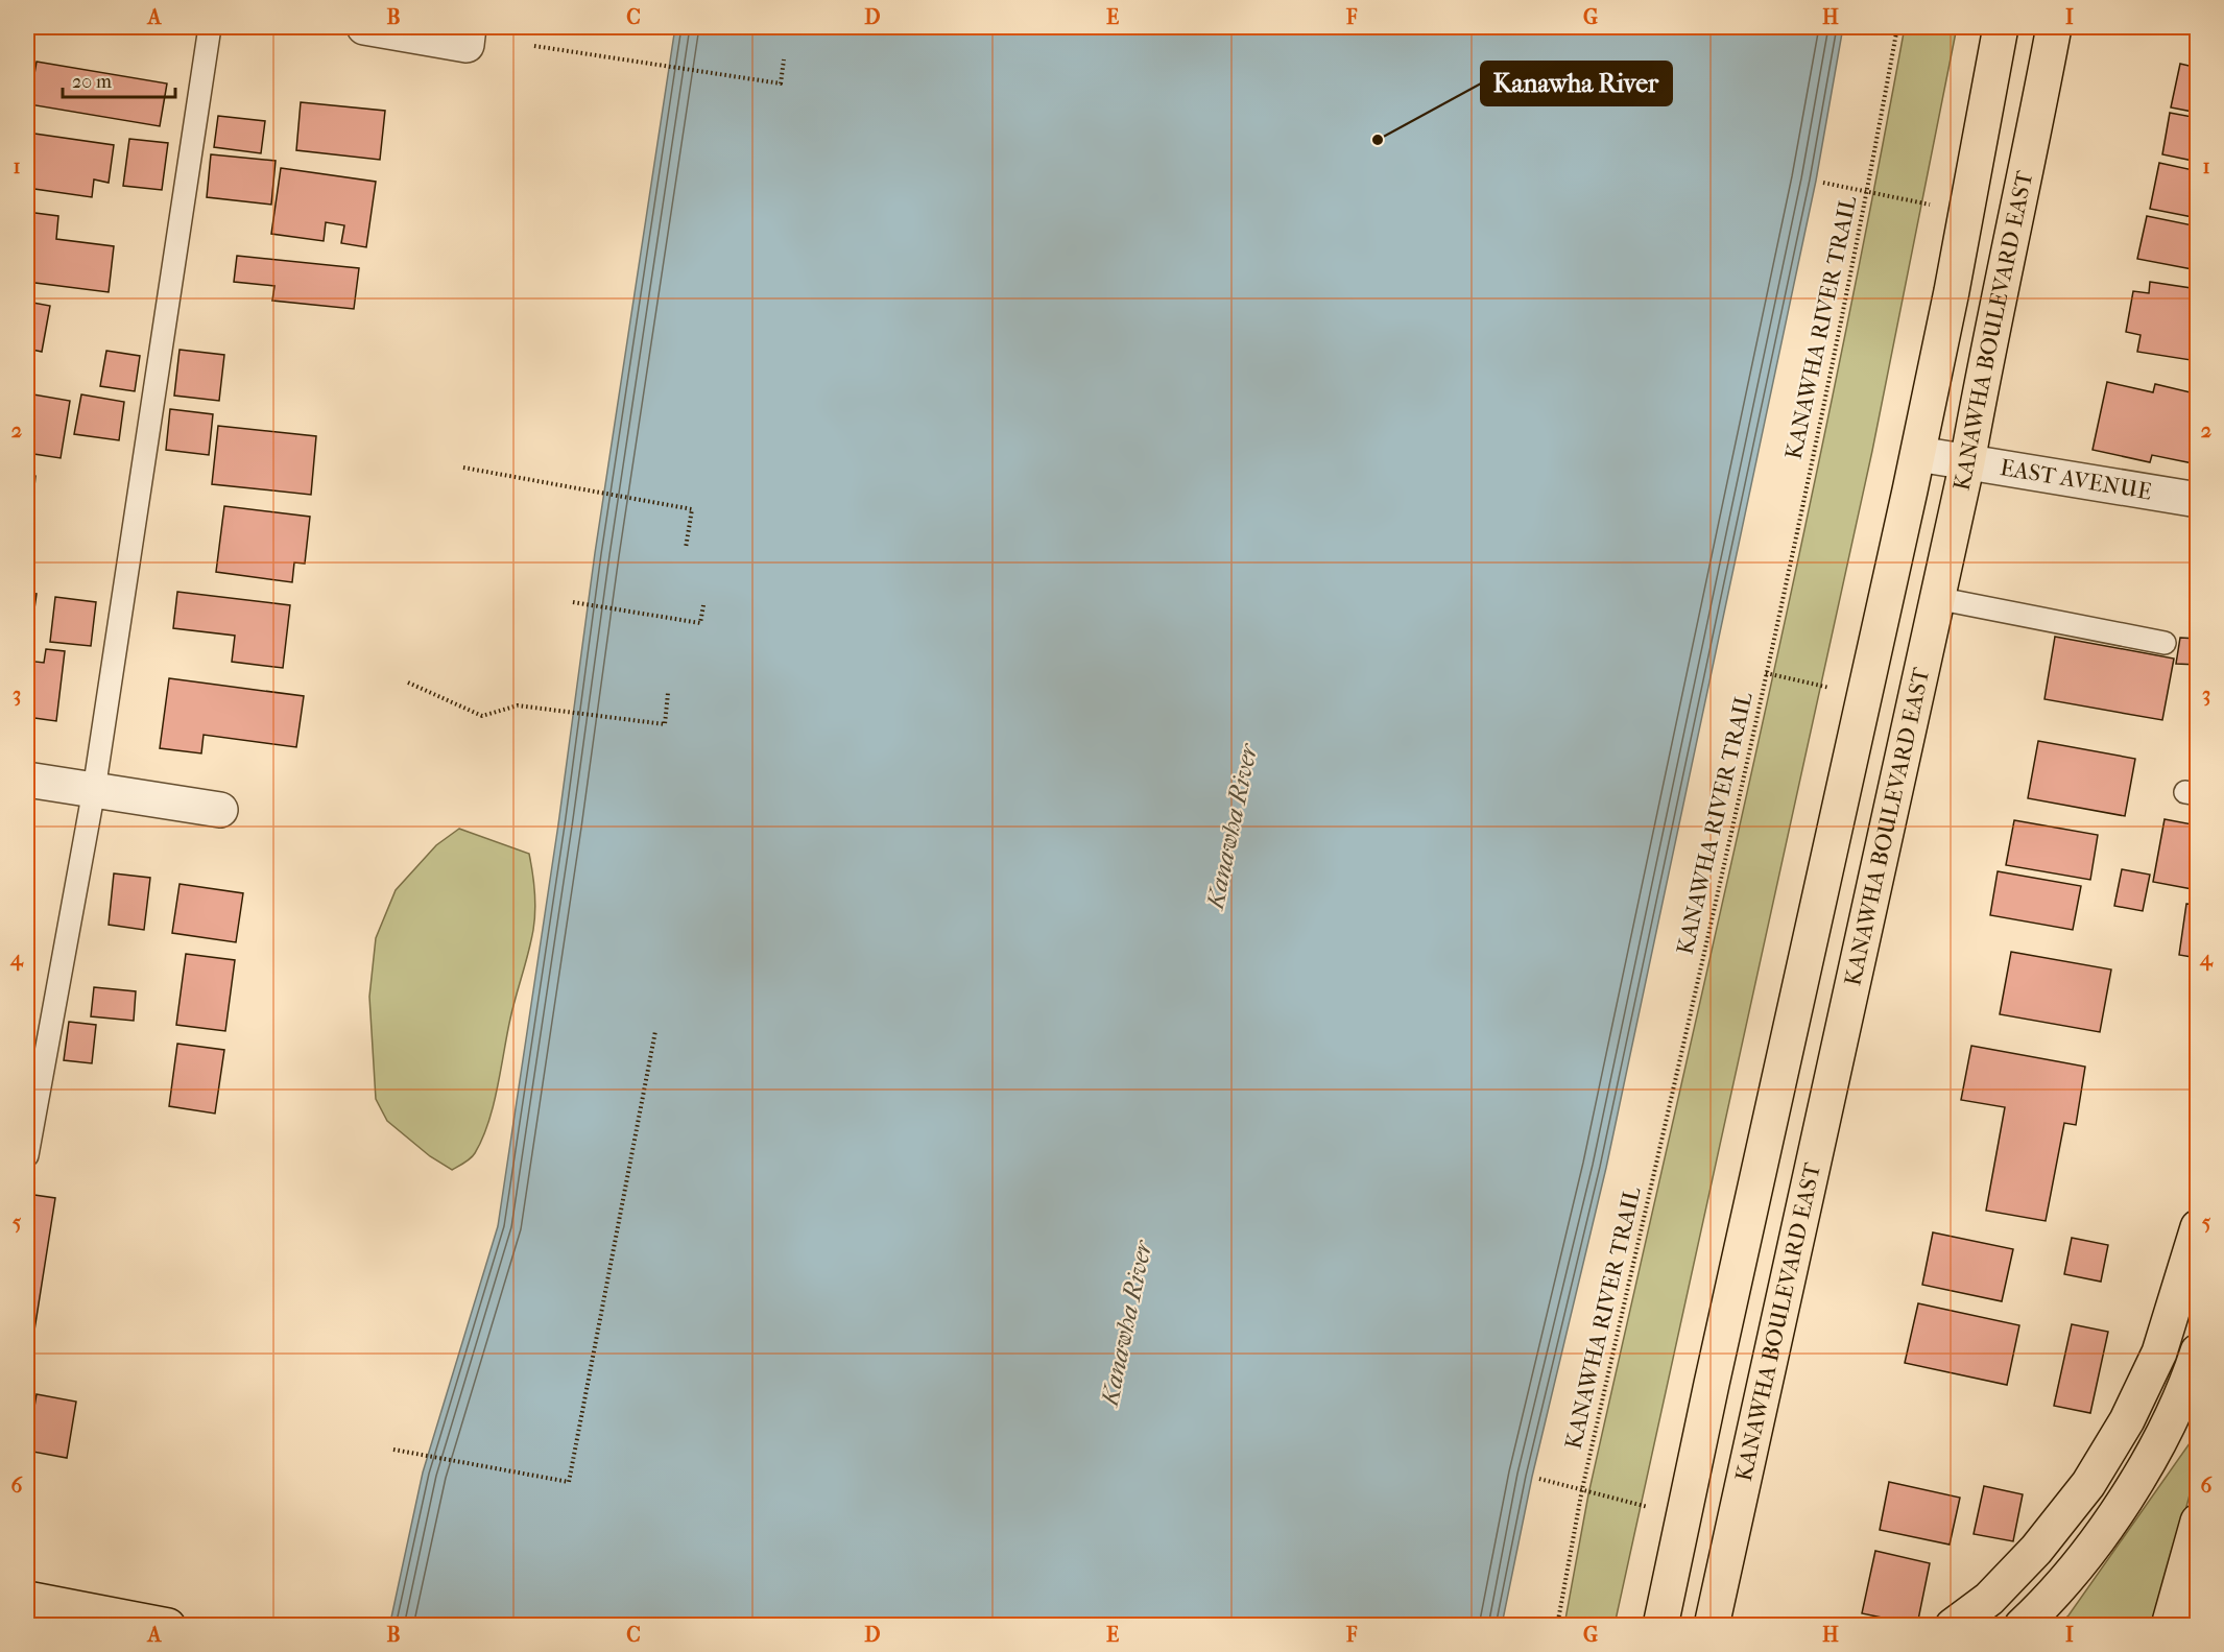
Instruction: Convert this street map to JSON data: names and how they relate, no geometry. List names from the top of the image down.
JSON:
{
  "streets": {
    "main road": ["KANAWHA BOULEVARD EAST"],
    "street": ["EAST AVENUE"],
    "path": ["KANAWHA RIVER TRAIL"]
  },
  "crossings": [
    ["KANAWHA BOULEVARD EAST", "EAST AVENUE"]
  ],
  "water": ["Kanawha River"],
  "places": ["Kanawha River"],
  "scale_bar": "20 m",
  "grid": {
    "columns": [
      "A",
      "B",
      "C",
      "D",
      "E",
      "F",
      "G",
      "H",
      "I"
    ],
    "rows": [
      "1",
      "2",
      "3",
      "4",
      "5",
      "6"
    ]
  }
}
